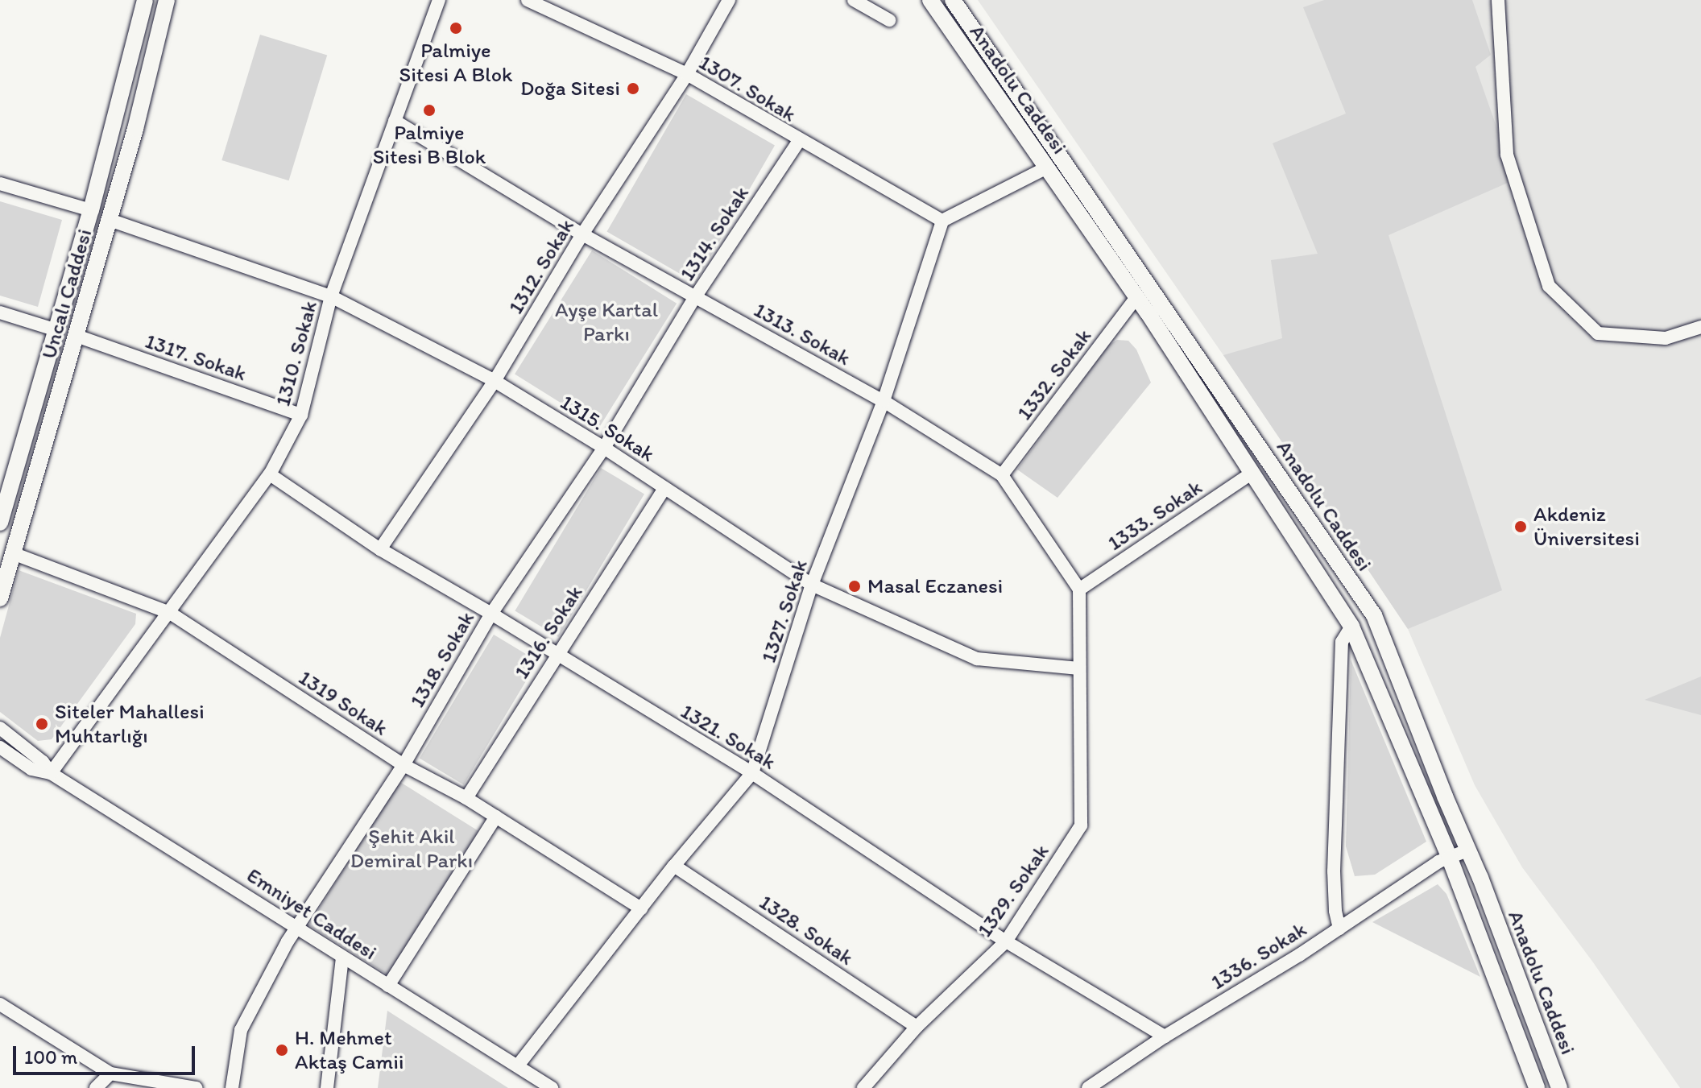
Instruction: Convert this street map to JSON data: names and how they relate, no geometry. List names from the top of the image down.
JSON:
{
  "streets": {
    "main road": ["Anadolu Caddesi", "Uncalı Caddesi"],
    "street": [
      "1307. Sokak",
      "1314. Sokak",
      "1312. Sokak",
      "1313. Sokak",
      "1310. Sokak",
      "1317. Sokak",
      "1332. Sokak",
      "1315. Sokak",
      "1333. Sokak",
      "1327. Sokak",
      "1316. Sokak",
      "1318. Sokak",
      "1319 Sokak",
      "1321. Sokak",
      "1329. Sokak",
      "Emniyet Caddesi",
      "1328. Sokak",
      "1336. Sokak"
    ]
  },
  "crossings": [
    ["1307. Sokak", "1314. Sokak"],
    ["1307. Sokak", "1312. Sokak"],
    ["1307. Sokak", "1327. Sokak"],
    ["Anadolu Caddesi", "1332. Sokak"],
    ["Anadolu Caddesi", "1333. Sokak"],
    ["Anadolu Caddesi", "1336. Sokak"],
    ["1314. Sokak", "1313. Sokak"],
    ["1314. Sokak", "1315. Sokak"],
    ["1314. Sokak", "1318. Sokak"],
    ["1312. Sokak", "1313. Sokak"],
    ["1312. Sokak", "1315. Sokak"],
    ["1312. Sokak", "1321. Sokak"],
    ["Uncalı Caddesi", "1317. Sokak"],
    ["Uncalı Caddesi", "1315. Sokak"],
    ["Uncalı Caddesi", "1319 Sokak"],
    ["1313. Sokak", "1310. Sokak"],
    ["1313. Sokak", "1332. Sokak"],
    ["1313. Sokak", "1333. Sokak"],
    ["1313. Sokak", "1327. Sokak"],
    ["1310. Sokak", "1317. Sokak"],
    ["1310. Sokak", "1315. Sokak"],
    ["1310. Sokak", "1319 Sokak"],
    ["1310. Sokak", "1321. Sokak"],
    ["1310. Sokak", "Emniyet Caddesi"],
    ["1315. Sokak", "1327. Sokak"],
    ["1315. Sokak", "1316. Sokak"],
    ["1315. Sokak", "1318. Sokak"],
    ["1315. Sokak", "1329. Sokak"],
    ["1327. Sokak", "1319 Sokak"],
    ["1327. Sokak", "1321. Sokak"],
    ["1327. Sokak", "Emniyet Caddesi"],
    ["1327. Sokak", "1328. Sokak"],
    ["1316. Sokak", "1319 Sokak"],
    ["1316. Sokak", "1321. Sokak"],
    ["1318. Sokak", "1319 Sokak"],
    ["1318. Sokak", "1321. Sokak"],
    ["1318. Sokak", "Emniyet Caddesi"],
    ["1321. Sokak", "1329. Sokak"],
    ["1321. Sokak", "1336. Sokak"],
    ["1329. Sokak", "1328. Sokak"]
  ],
  "parks": ["Ayşe Kartal Parkı", "Şehit Akil Demiral Parkı"],
  "places": [
    "Palmiye Sitesi A Blok",
    "Doğa Sitesi",
    "Palmiye Sitesi B Blok",
    "Akdeniz Üniversitesi",
    "Masal Eczanesi",
    "Siteler Mahallesi Muhtarlığı",
    "H. Mehmet Aktaş Camii"
  ],
  "scale_bar": "100 m"
}
